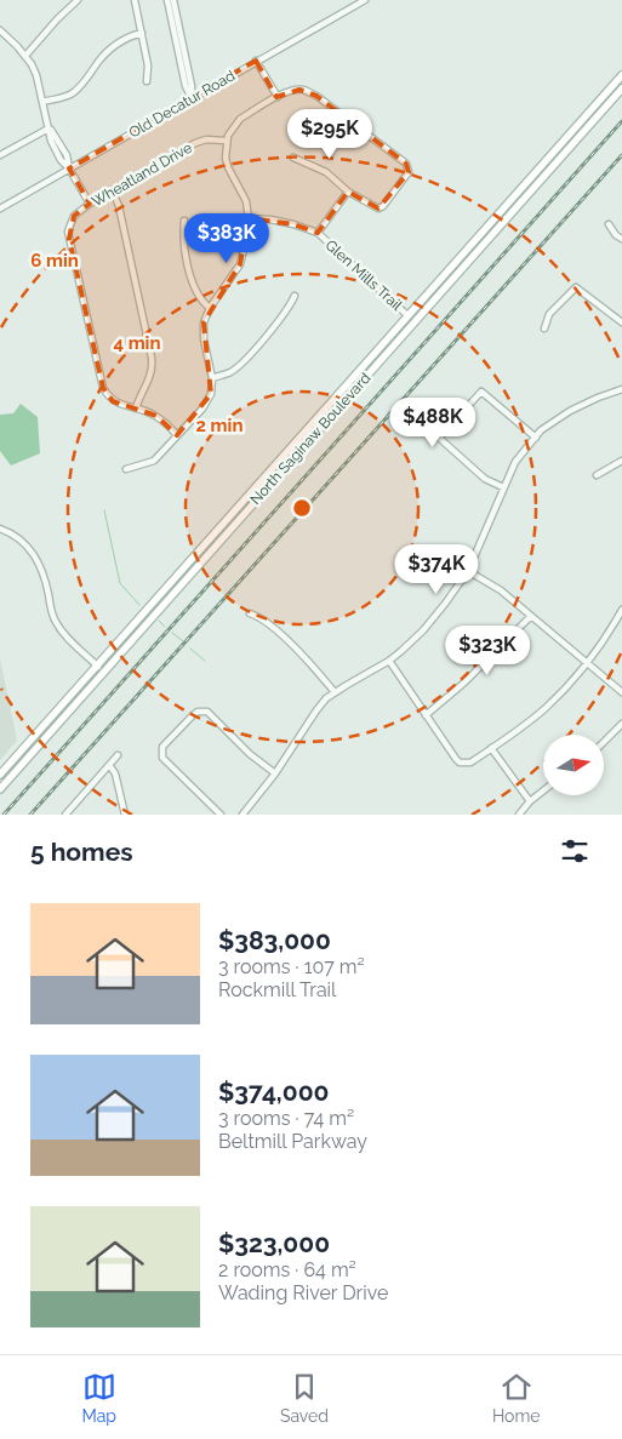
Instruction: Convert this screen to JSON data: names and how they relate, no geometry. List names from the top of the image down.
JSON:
{
  "streets": {
    "main road": ["North Saginaw Boulevard"],
    "street": ["Old Decatur Road", "Wheatland Drive", "Glen Mills Trail"]
  },
  "crossings": [
    ["Glen Mills Trail", "North Saginaw Boulevard"]
  ],
  "north": "right",
  "page": {
    "price": [
      "$295K",
      "$383K",
      "$488K",
      "$374K",
      "$323K"
    ],
    "heading": "5 homes",
    "list": [
      {
        "name": "$383,000",
        "note": "3 rooms · 107 m² · Rockmill Trail"
      },
      {
        "name": "$374,000",
        "note": "3 rooms · 74 m² · Beltmill Parkway"
      },
      {
        "name": "$323,000",
        "note": "2 rooms · 64 m² · Wading River Drive"
      }
    ],
    "tabs": ["Map", "Saved", "Home"]
  },
  "rings": ["6 min", "4 min", "2 min"]
}
